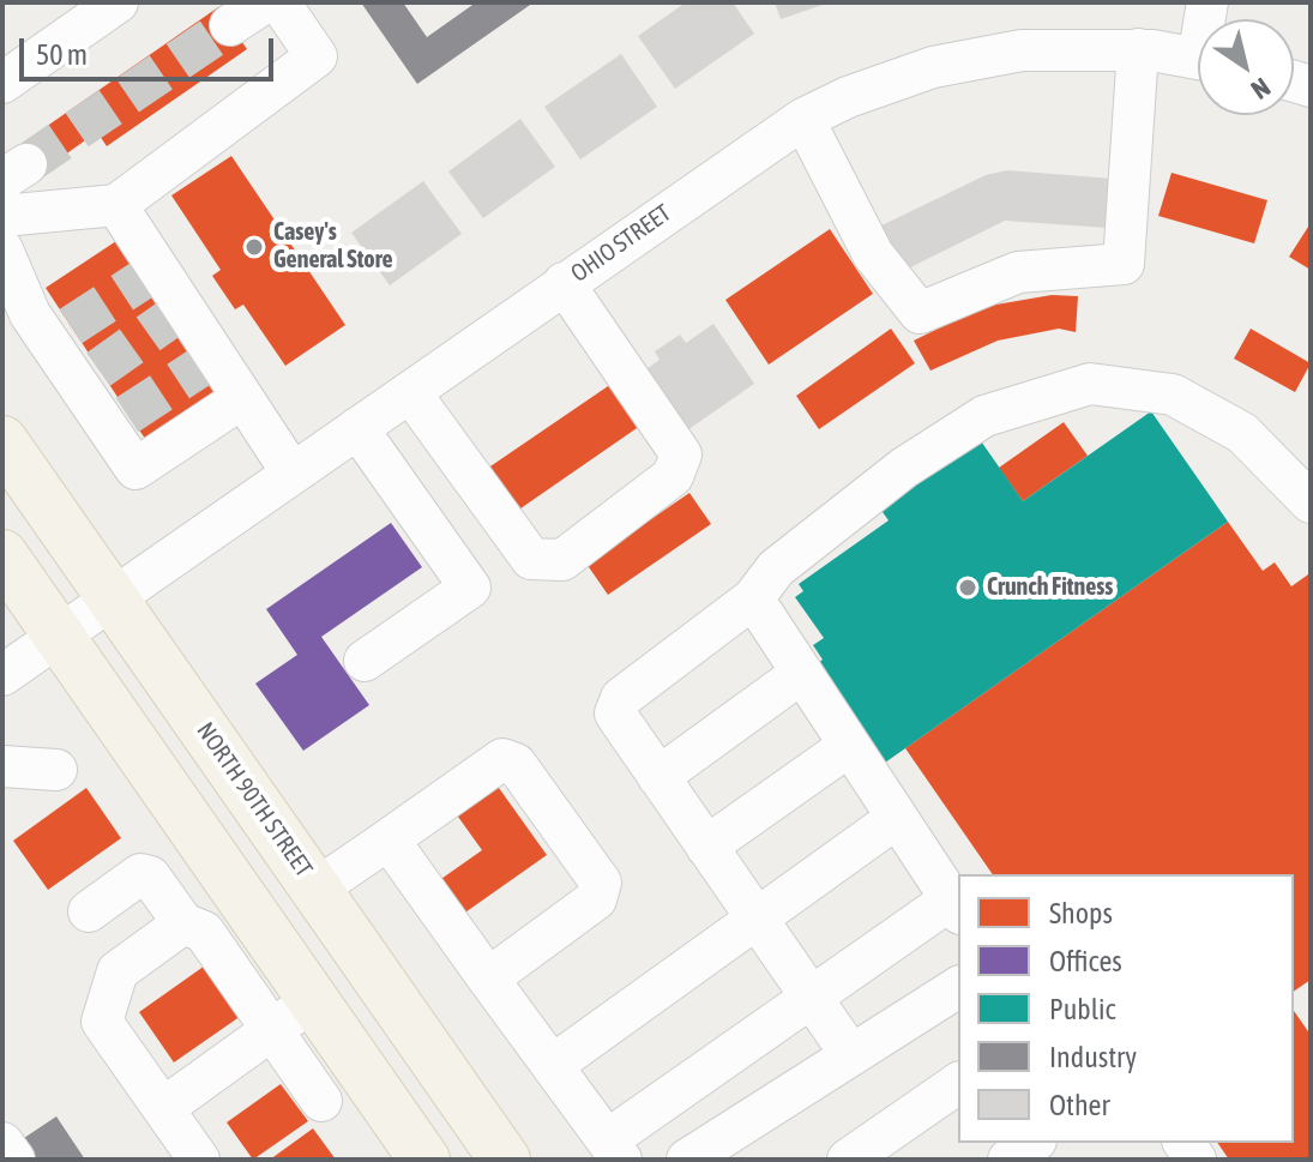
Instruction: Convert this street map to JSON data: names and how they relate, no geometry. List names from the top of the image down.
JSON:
{
  "streets": {
    "main road": ["NORTH 90TH STREET"],
    "street": ["OHIO STREET"]
  },
  "crossings": [
    ["OHIO STREET", "NORTH 90TH STREET"]
  ],
  "places": ["Casey's General Store", "Crunch Fitness"],
  "legend": [
    "Shops",
    "Offices",
    "Public",
    "Industry",
    "Other"
  ],
  "scale_bar": "50 m",
  "north": "bottom right"
}
